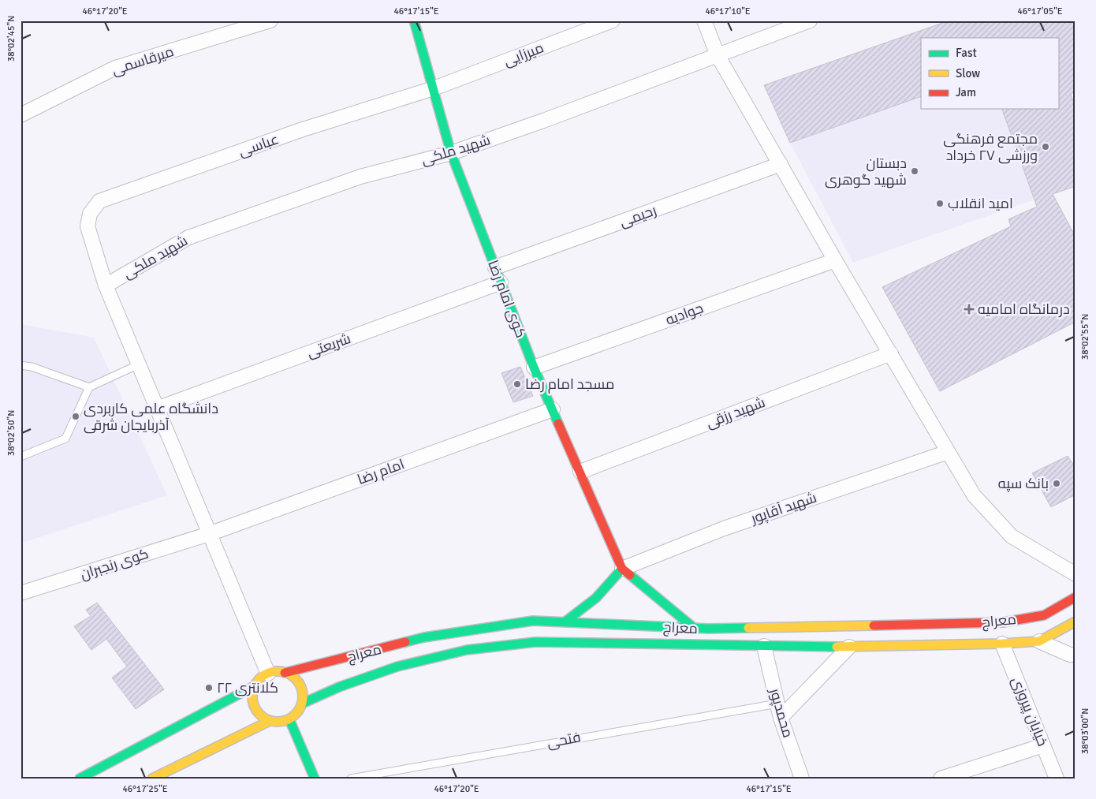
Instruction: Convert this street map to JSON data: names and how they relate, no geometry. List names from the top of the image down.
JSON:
{
  "streets": {
    "main road": ["کوی امام رضا", "معراج"],
    "street": [
      "میرزایی",
      "میرقاسمی",
      "عباسی",
      "شهید ملکی",
      "رحیمی",
      "جوادیه",
      "شریعتی",
      "شهید رزقی",
      "امام رضا",
      "شهید آقاپور",
      "کوی رنجبران",
      "خیابان پیروزی",
      "محمدپور"
    ],
    "lane": ["فتحی"]
  },
  "crossings": [
    ["میرزایی", "عباسی"],
    ["میرزایی", "کوی امام رضا"],
    ["عباسی", "شهید ملکی"],
    ["عباسی", "کوی امام رضا"],
    ["شهید ملکی", "کوی امام رضا"],
    ["رحیمی", "کوی امام رضا"],
    ["کوی امام رضا", "جوادیه"],
    ["کوی امام رضا", "شریعتی"],
    ["کوی امام رضا", "شهید رزقی"],
    ["کوی امام رضا", "امام رضا"],
    ["کوی امام رضا", "شهید آقاپور"],
    ["امام رضا", "کوی رنجبران"],
    ["معراج", "خیابان پیروزی"],
    ["معراج", "محمدپور"],
    ["محمدپور", "فتحی"]
  ],
  "places": {
    "other": [
      "مجتمع فرهنگی ورزشی ۲۷ خرداد",
      "دبستان شهید گوهری",
      "امید انقلاب",
      "مسجد امام رضا",
      "دانشگاه علمی کاربردی آذربایجان شرقی",
      "بانک سپه",
      "کلانتری ٢٢"
    ],
    "health": ["درمانگاه امامیه"]
  },
  "legend": ["Fast", "Slow", "Jam"],
  "coordinates": [
    "46°17'20\"E",
    "46°17'15\"E",
    "46°17'10\"E",
    "46°17'05\"E",
    "38°02'45\"N",
    "38°02'55\"N",
    "38°02'50\"N",
    "38°03'00\"N",
    "46°17'25\"E"
  ]
}
